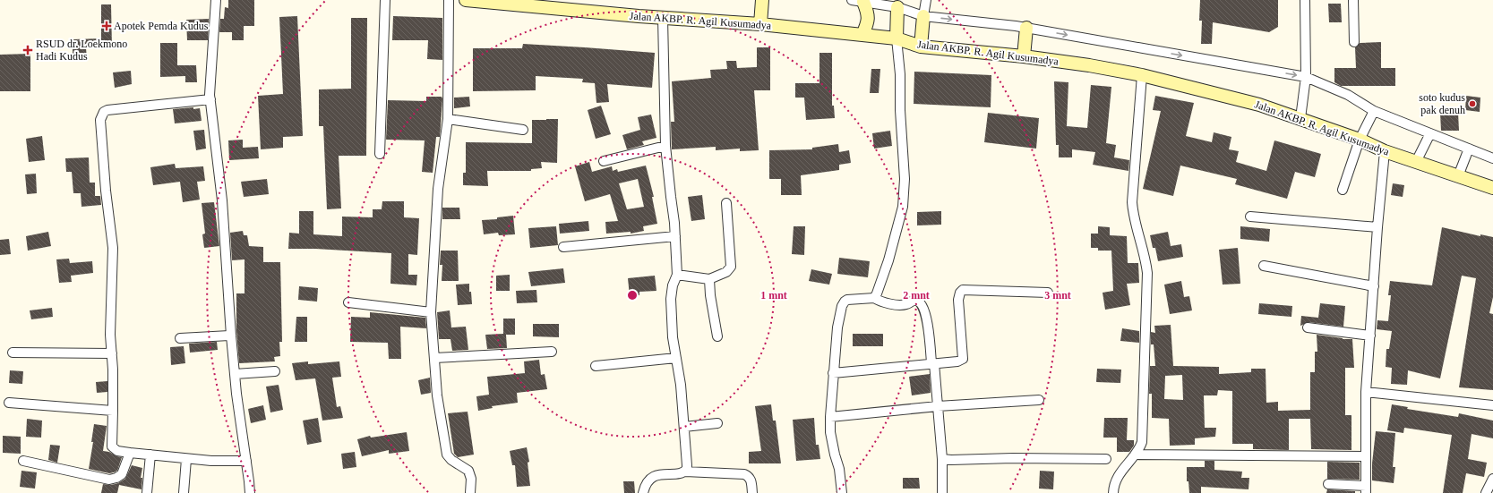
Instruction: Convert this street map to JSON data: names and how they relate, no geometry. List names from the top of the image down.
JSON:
{
  "streets": {
    "main road": ["Jalan AKBP. R. Agil Kusumadya"]
  },
  "places": {
    "health": ["Apotek Pemda Kudus", "RSUD dr. Loekmono Hadi Kudus"],
    "other": ["soto kudus pak denuh"]
  },
  "rings": ["1 mnt", "2 mnt", "3 mnt"]
}
